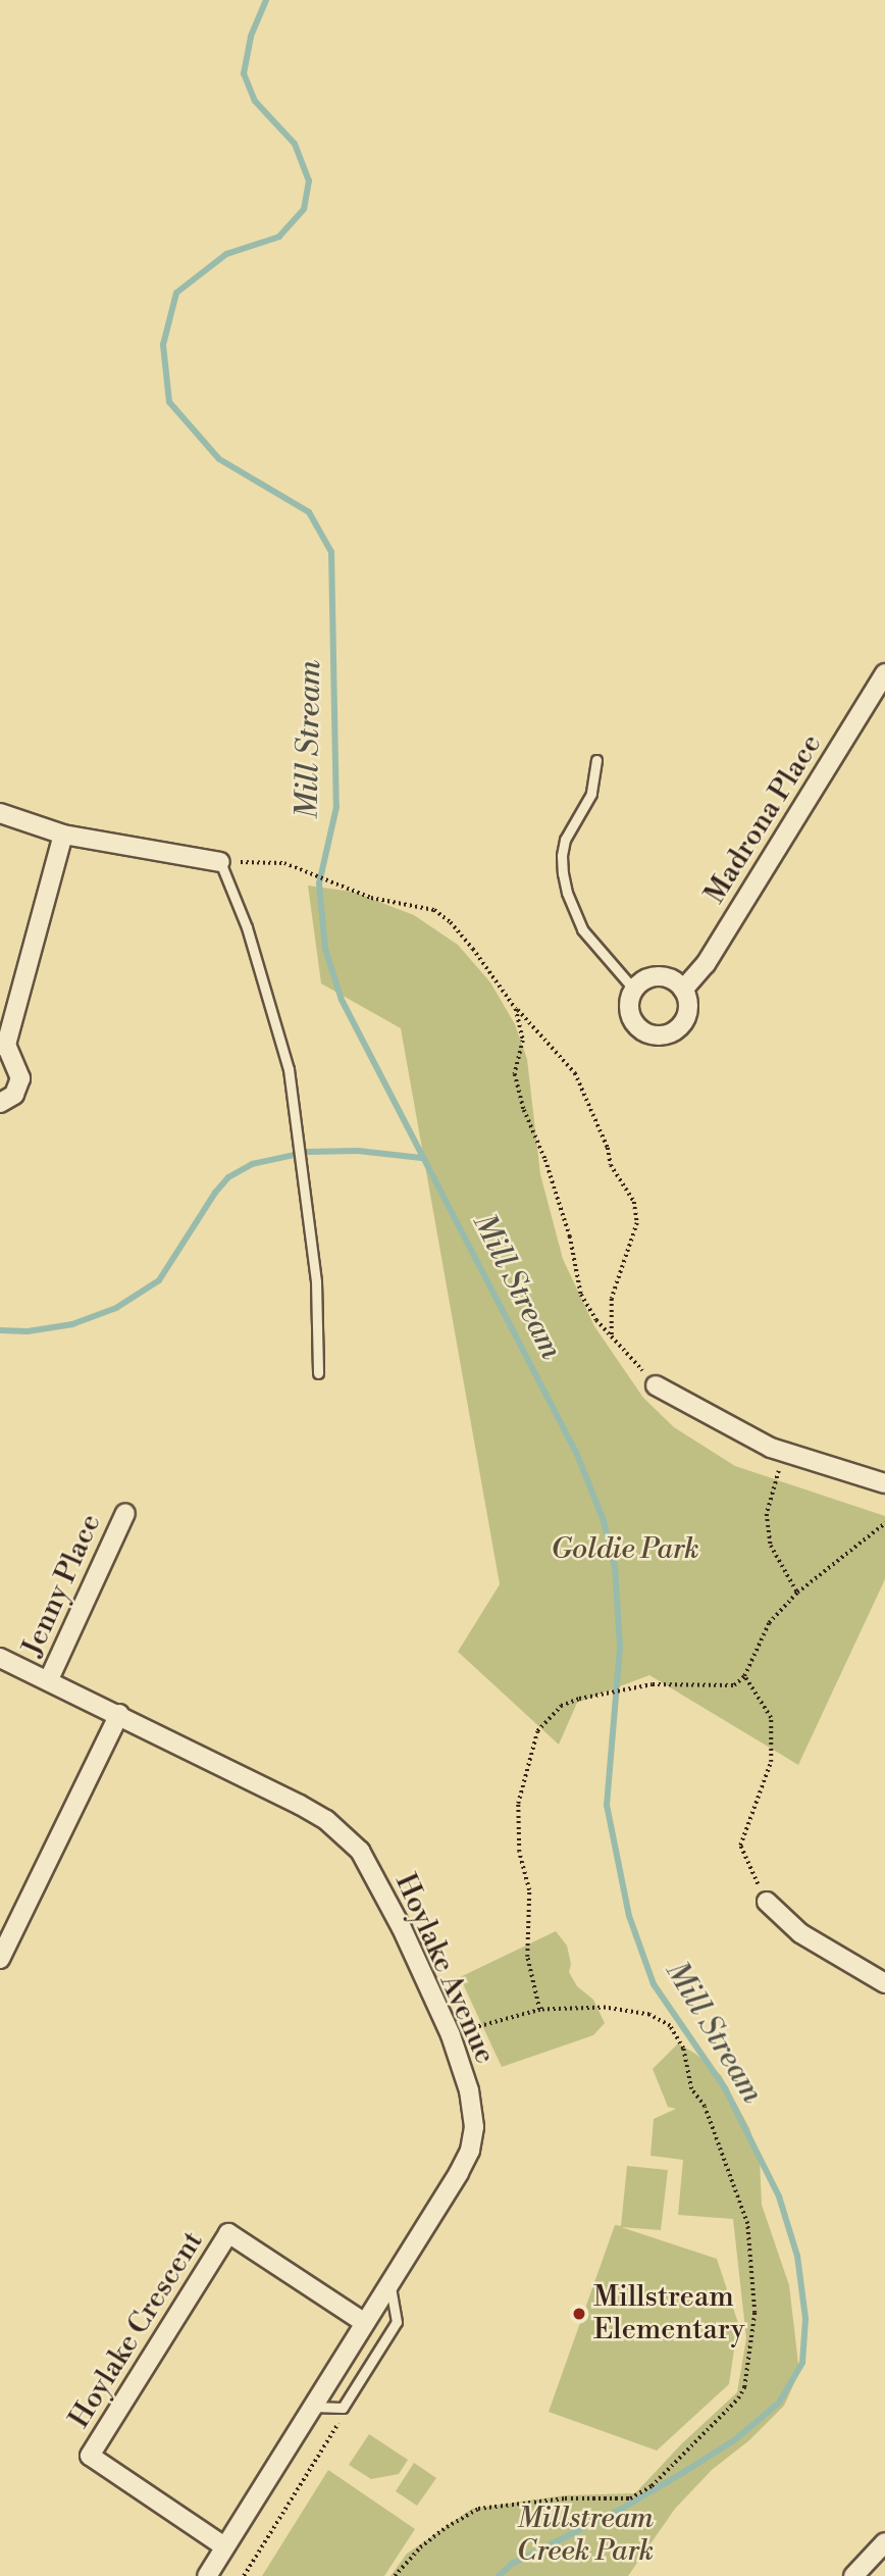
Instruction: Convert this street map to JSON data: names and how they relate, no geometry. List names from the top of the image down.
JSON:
{
  "streets": {
    "street": [
      "Madrona Place",
      "Jenny Place",
      "Hoylake Avenue",
      "Hoylake Crescent"
    ]
  },
  "crossings": [
    ["Jenny Place", "Hoylake Avenue"],
    ["Hoylake Avenue", "Hoylake Crescent"]
  ],
  "water": ["Mill Stream"],
  "parks": ["Goldie Park", "Millstream Creek Park"],
  "places": ["Millstream Elementary"]
}
